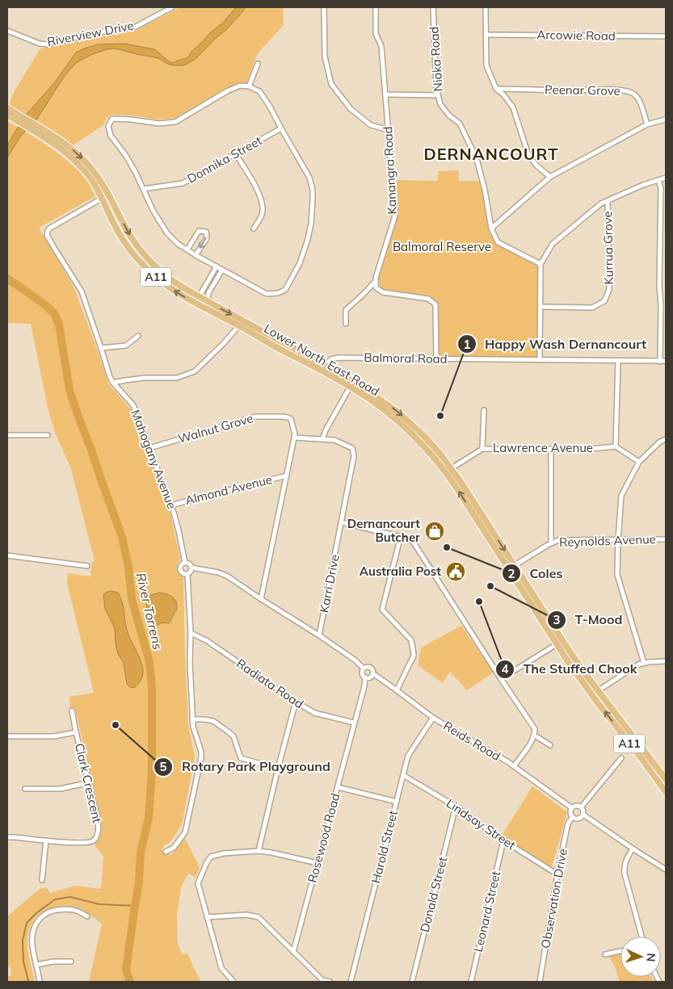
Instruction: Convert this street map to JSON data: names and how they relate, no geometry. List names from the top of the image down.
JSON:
{
  "streets": {
    "main road": ["A11", "Lower North East Road"],
    "street": [
      "Riverview Drive",
      "Arcowie Road",
      "Nioka Road",
      "Peenar Grove",
      "Donnika Street",
      "Kanangra Road",
      "Kurrua Grove",
      "Balmoral Road",
      "Walnut Grove",
      "Lawrence Avenue",
      "Mahogany Avenue",
      "Almond Avenue",
      "Reynolds Avenue",
      "Karri Drive",
      "Radiata Road",
      "Reids Road",
      "Clark Crescent",
      "Lindsay Street",
      "Rosewood Road",
      "Harold Street",
      "Donald Street",
      "Observation Drive",
      "Leonard Street"
    ]
  },
  "crossings": [
    ["Balmoral Road", "Lower North East Road"],
    ["Lower North East Road", "Lawrence Avenue"],
    ["Lower North East Road", "Mahogany Avenue"],
    ["Lower North East Road", "Reynolds Avenue"],
    ["Walnut Grove", "Mahogany Avenue"],
    ["Walnut Grove", "Karri Drive"],
    ["Mahogany Avenue", "Almond Avenue"],
    ["Radiata Road", "Rosewood Road"],
    ["Reids Road", "Rosewood Road"],
    ["Reids Road", "Harold Street"],
    ["Reids Road", "Observation Drive"],
    ["Lindsay Street", "Harold Street"],
    ["Lindsay Street", "Donald Street"],
    ["Lindsay Street", "Observation Drive"],
    ["Lindsay Street", "Leonard Street"]
  ],
  "districts": ["DERNANCOURT"],
  "water": ["River Torrens"],
  "parks": ["Balmoral Reserve"],
  "places": {
    "other": [
      "Happy Wash Dernancourt",
      "Coles",
      "T-Mood",
      "The Stuffed Chook",
      "Rotary Park Playground"
    ],
    "shop": ["Dernancourt Butcher"],
    "public building": ["Australia Post"]
  },
  "north": "right"
}
